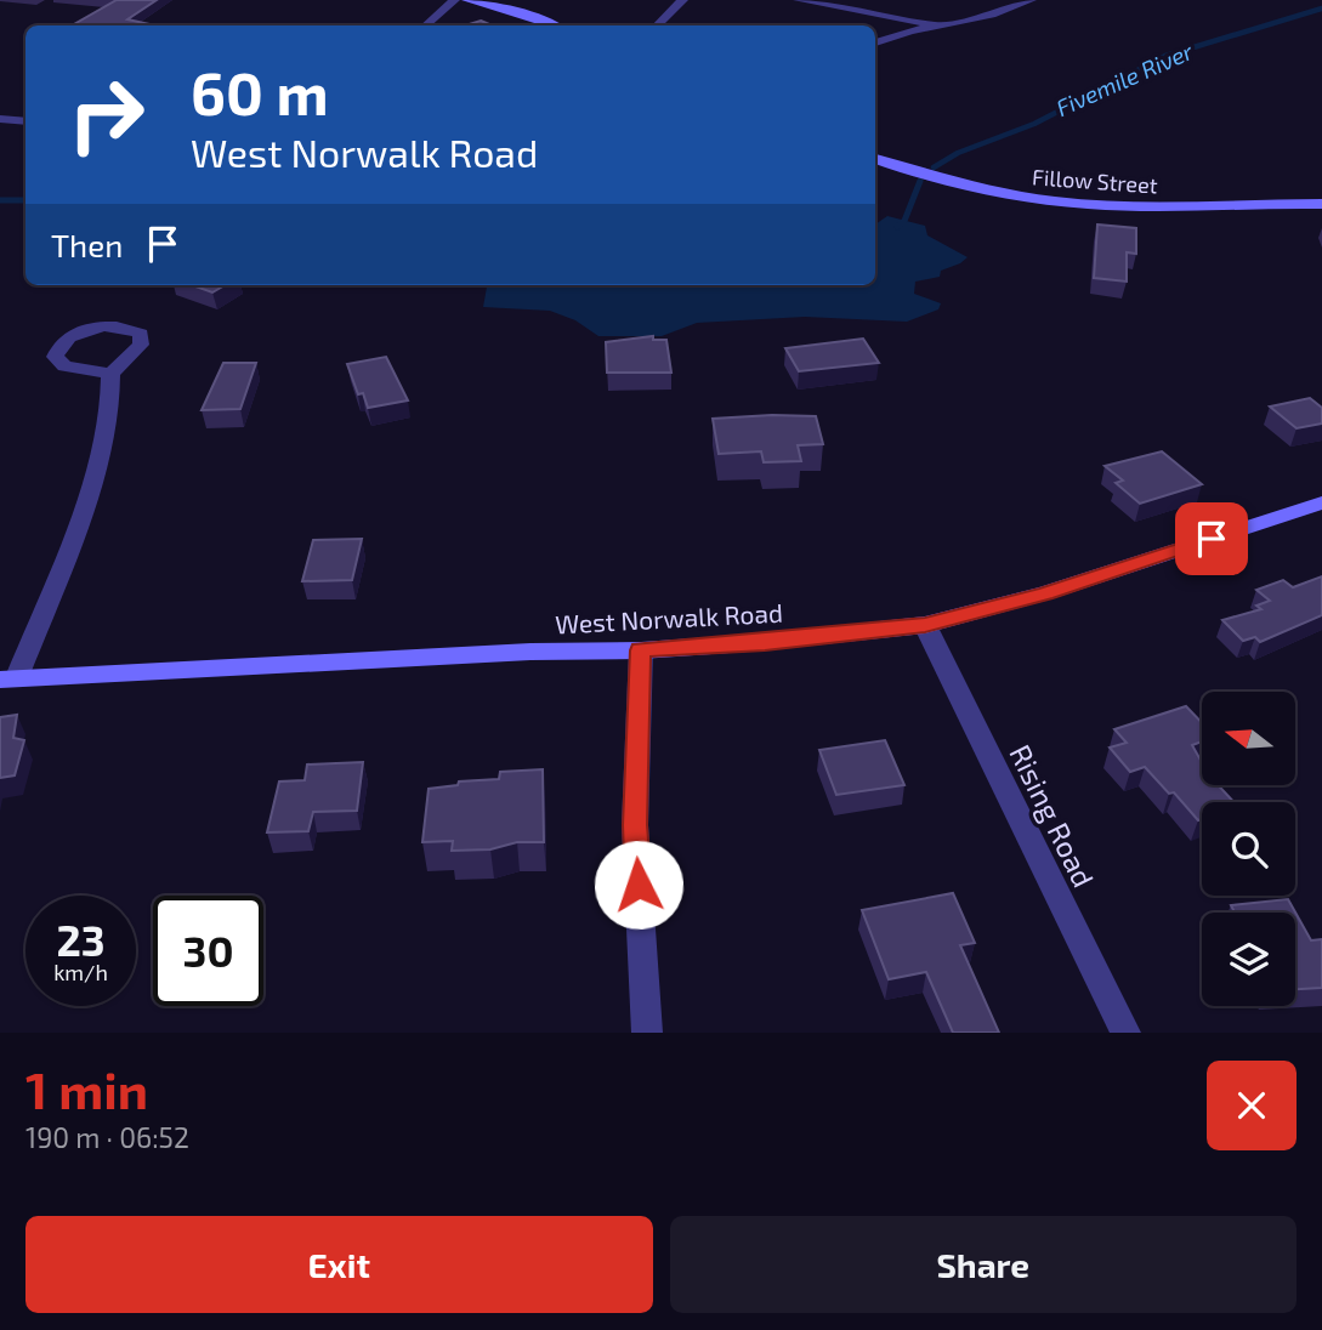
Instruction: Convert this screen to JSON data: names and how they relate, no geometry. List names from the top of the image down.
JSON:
{
  "streets": {
    "street": ["Fillow Street", "West Norwalk Road", "Rising Road"]
  },
  "crossings": [
    ["West Norwalk Road", "Rising Road"]
  ],
  "water": ["Fivemile River"],
  "north": "left",
  "page": {
    "turn": ["60 m", "West Norwalk Road"],
    "then": "Then",
    "speed": "23 km/h",
    "limit": "30",
    "heading": ["1 min", "190 m · 06:52"],
    "buttons": ["Exit", "Share"]
  }
}
